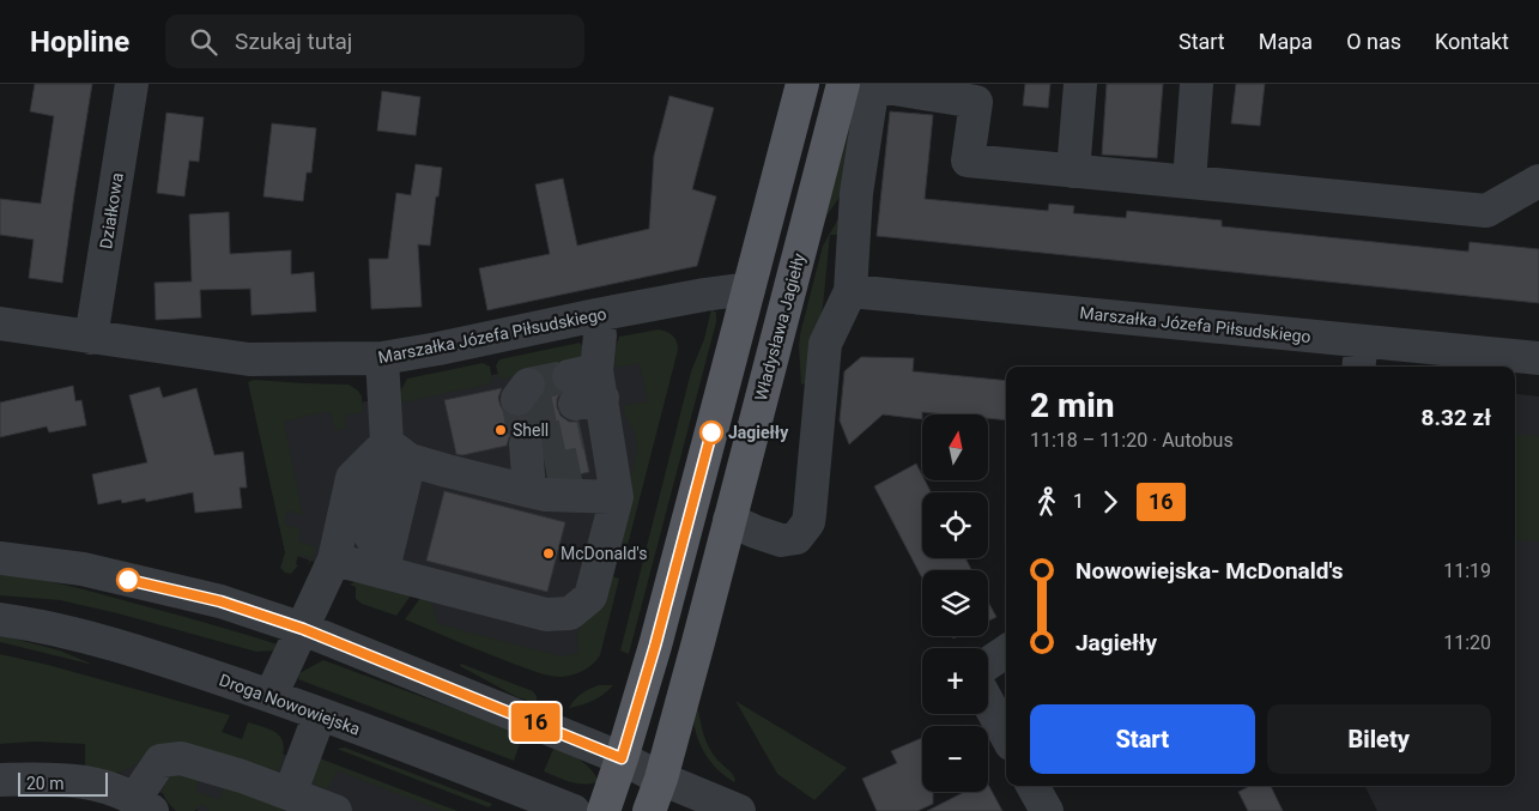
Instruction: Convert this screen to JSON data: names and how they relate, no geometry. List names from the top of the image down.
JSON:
{
  "streets": {
    "main road": ["Władysława Jagiełły"],
    "street": ["Działkowa", "Marszałka Józefa Piłsudskiego", "Droga Nowowiejska"]
  },
  "crossings": [
    ["Działkowa", "Marszałka Józefa Piłsudskiego"]
  ],
  "places": ["Shell", "Jagiełły", "McDonald's"],
  "lines": ["bus line 16"],
  "scale_bar": "20 m",
  "north": "top",
  "page": {
    "header": "Hopline",
    "search": "Szukaj tutaj",
    "nav": [
      "Start",
      "Mapa",
      "O nas",
      "Kontakt"
    ],
    "on_map": "16",
    "heading": ["2 min", "11:18 – 11:20 · Autobus", "8.32 zł"],
    "map_buttons": ["+", "−"],
    "legs": ["1", "16"],
    "list": [
      {
        "name": "Nowowiejska- McDonald's",
        "value": "11:19"
      },
      {
        "name": "Jagiełły",
        "value": "11:20"
      }
    ],
    "buttons": ["Start", "Bilety"],
    "scale": "20 m"
  }
}
